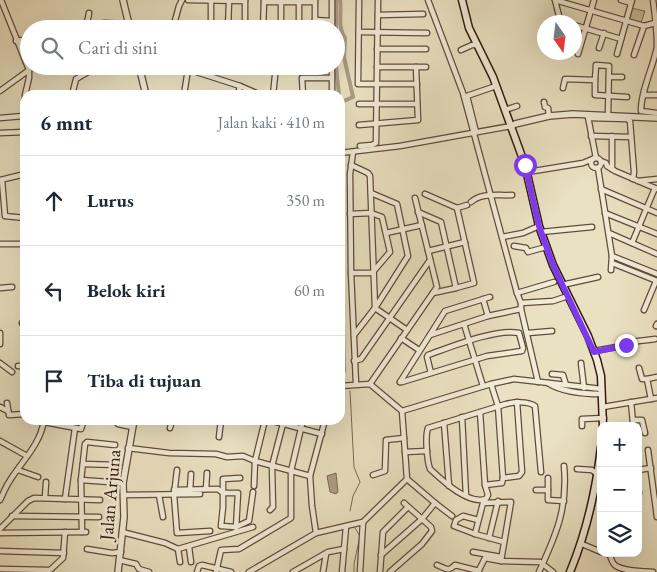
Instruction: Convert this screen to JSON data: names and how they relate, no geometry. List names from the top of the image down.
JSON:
{
  "streets": {
    "street": ["Jalan Arjuna"]
  },
  "north": "bottom",
  "page": {
    "search": "Cari di sini",
    "heading": ["6 mnt", "Jalan kaki · 410 m"],
    "list": [
      ["Lurus", "350 m"],
      ["Belok kiri", "60 m"],
      "Tiba di tujuan"
    ],
    "map_buttons": ["+", "−"]
  }
}
